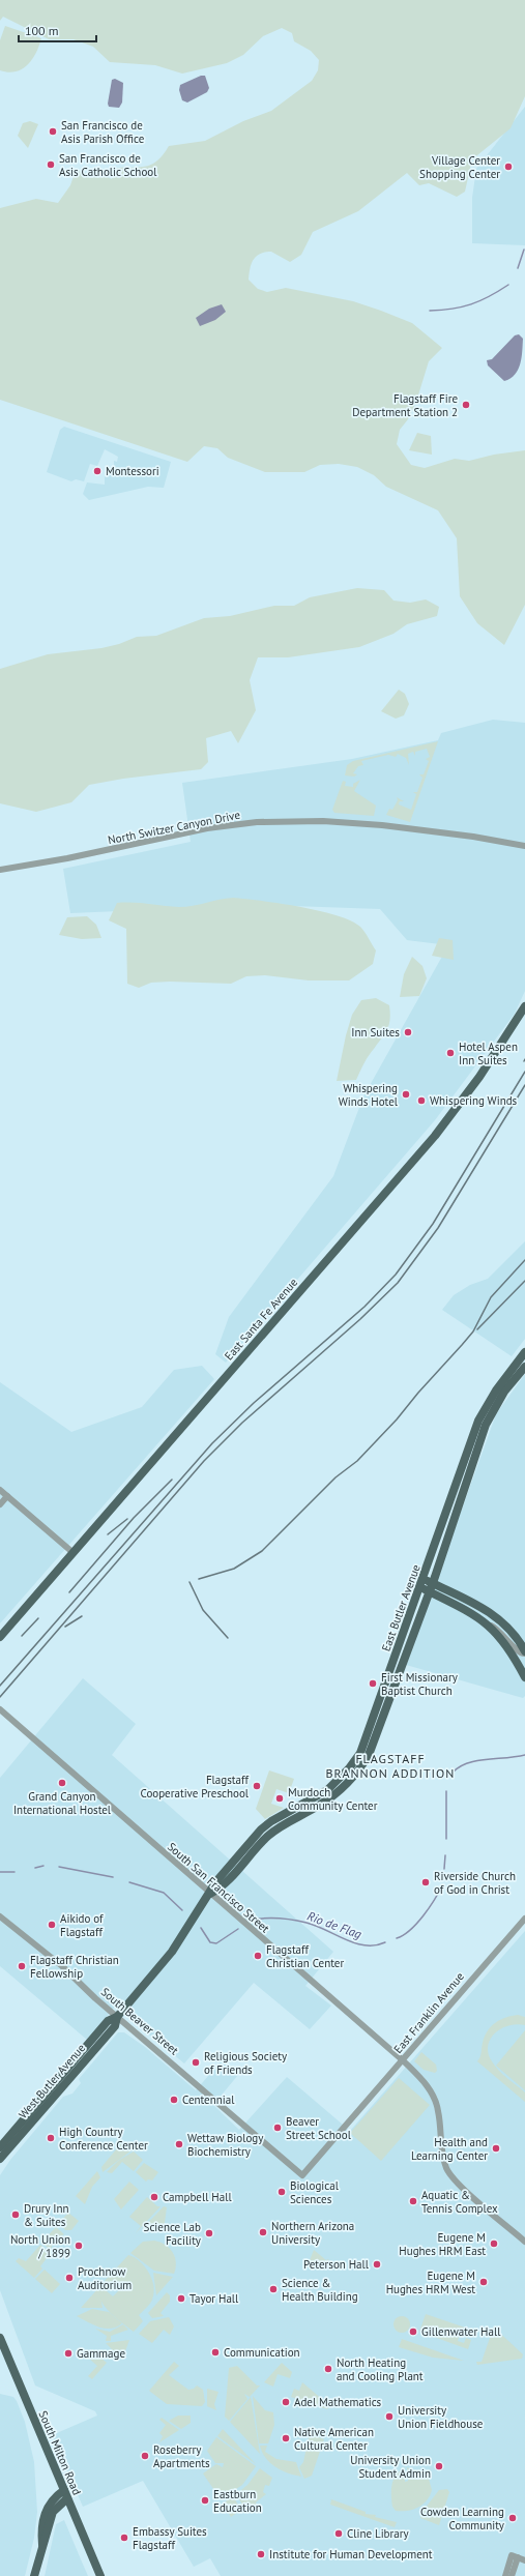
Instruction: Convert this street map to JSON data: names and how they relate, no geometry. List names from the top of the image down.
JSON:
{
  "streets": {
    "main road": [
      "East Santa Fe Avenue",
      "East Butler Avenue",
      "West Butler Avenue",
      "South Milton Road"
    ],
    "street": [
      "North Switzer Canyon Drive",
      "South San Francisco Street",
      "East Franklin Avenue",
      "South Beaver Street"
    ]
  },
  "crossings": [
    ["East Butler Avenue", "South San Francisco Street"],
    ["East Butler Avenue", "West Butler Avenue"],
    ["South San Francisco Street", "East Franklin Avenue"],
    ["East Franklin Avenue", "South Beaver Street"],
    ["South Beaver Street", "West Butler Avenue"]
  ],
  "districts": ["FLAGSTAFF BRANNON ADDITION"],
  "water": ["Rio de Flag"],
  "places": [
    "San Francisco de Asis Parish Office",
    "San Francisco de Asis Catholic School",
    "Village Center Shopping Center",
    "Flagstaff Fire Department Station 2",
    "Montessori",
    "Inn Suites",
    "Hotel Aspen Inn Suites",
    "Whispering Winds Hotel",
    "Whispering Winds",
    "First Missionary Baptist Church",
    "Grand Canyon International Hostel",
    "Flagstaff Cooperative Preschool",
    "Murdoch Community Center",
    "Riverside Church of God in Christ",
    "Aikido of Flagstaff",
    "Flagstaff Christian Center",
    "Flagstaff Christian Fellowship",
    "Religious Society of Friends",
    "Centennial",
    "Beaver Street School",
    "High Country Conference Center",
    "Wettaw Biology Biochemistry",
    "Health and Learning Center",
    "Biological Sciences",
    "Campbell Hall",
    "Aquatic & Tennis Complex",
    "Drury Inn & Suites",
    "Northern Arizona University",
    "Science Lab Facility",
    "Eugene M Hughes HRM East",
    "North Union / 1899",
    "Peterson Hall",
    "Prochnow Auditorium",
    "Eugene M Hughes HRM West",
    "Science & Health Building",
    "Tayor Hall",
    "Gillenwater Hall",
    "Communication",
    "Gammage",
    "North Heating and Cooling Plant",
    "Adel Mathematics",
    "University Union Fieldhouse",
    "Native American Cultural Center",
    "Roseberry Apartments",
    "University Union Student Admin",
    "Eastburn Education",
    "Cowden Learning Community",
    "Cline Library",
    "Embassy Suites Flagstaff",
    "Institute for Human Development"
  ],
  "scale_bar": "100 m"
}
